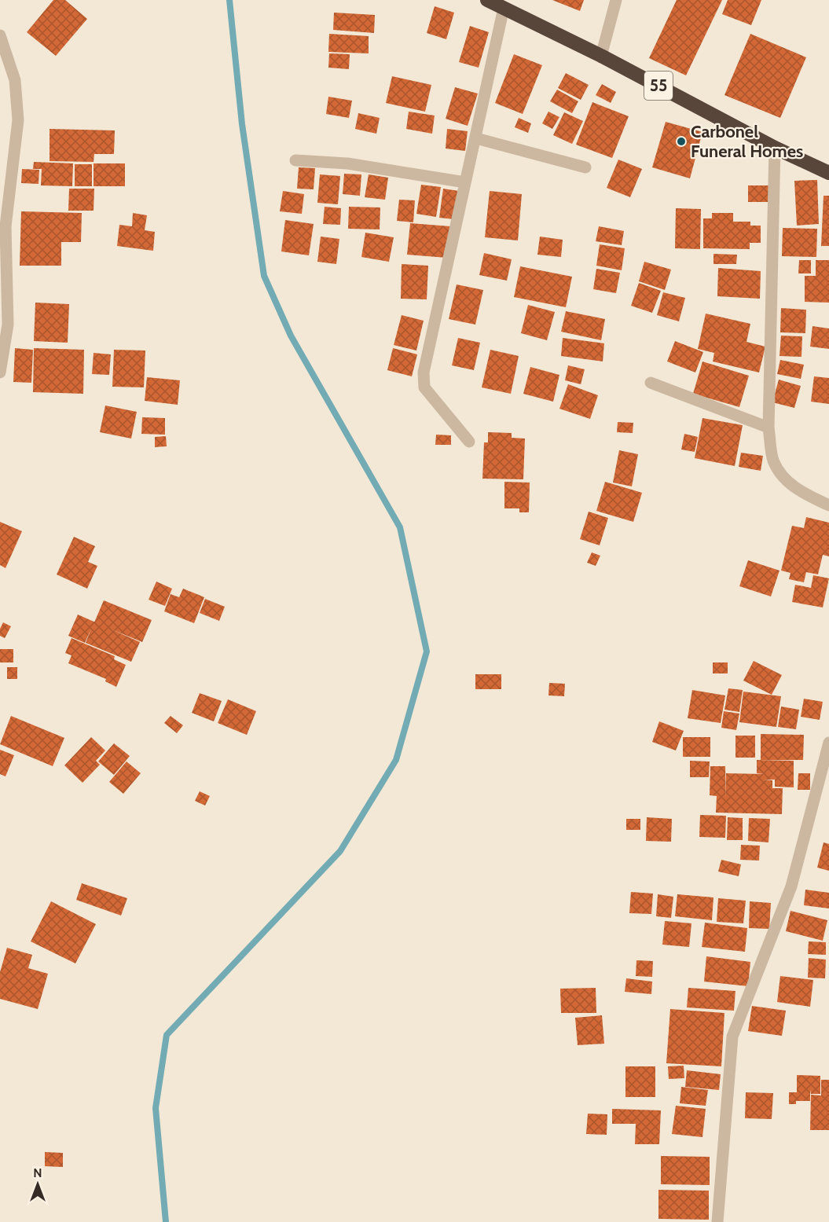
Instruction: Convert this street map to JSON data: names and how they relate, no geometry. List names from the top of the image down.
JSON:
{
  "streets": {
    "highway": ["55"]
  },
  "places": ["Carbonel Funeral Homes"],
  "north": "top"
}
